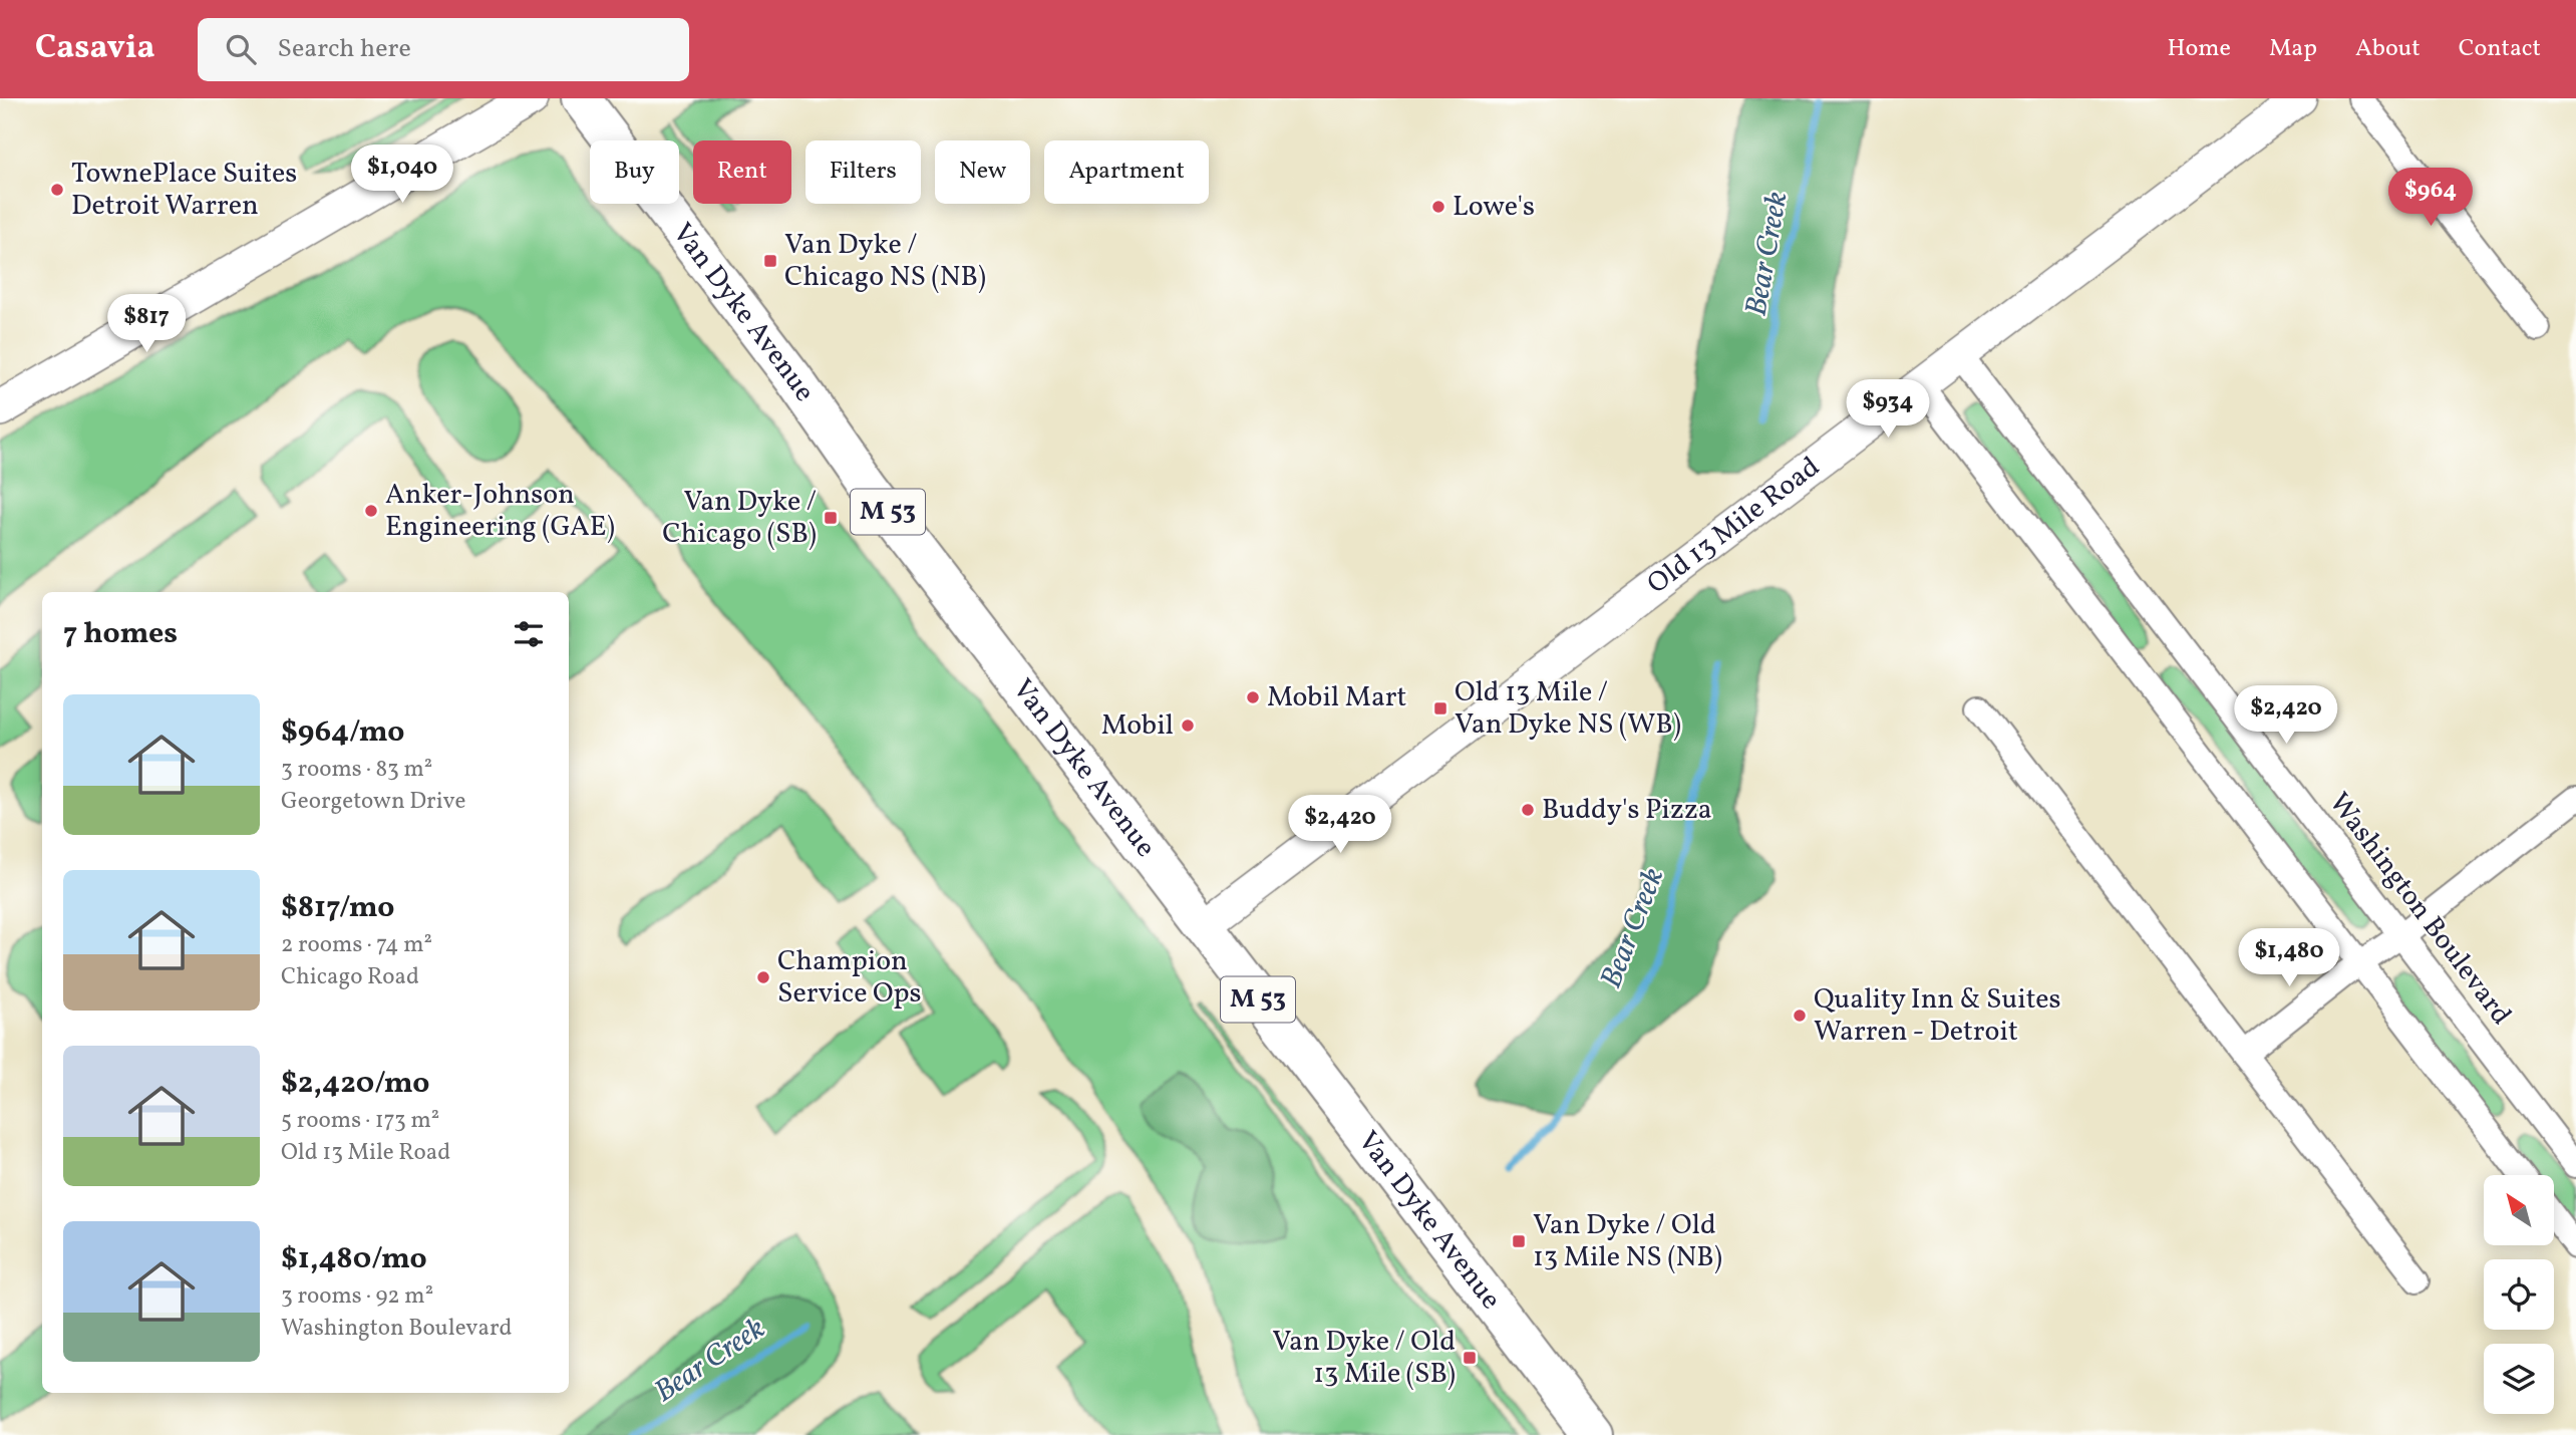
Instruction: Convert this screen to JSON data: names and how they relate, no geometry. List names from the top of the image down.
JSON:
{
  "streets": {
    "main road": ["Van Dyke Avenue", "M 53"],
    "street": ["Old 13 Mile Road", "Washington Boulevard"]
  },
  "crossings": [
    ["Van Dyke Avenue", "Old 13 Mile Road"],
    ["Old 13 Mile Road", "Washington Boulevard"]
  ],
  "water": ["Bear Creek"],
  "places": {
    "other": [
      "TownePlace Suites Detroit Warren",
      "Lowe's",
      "Anker-Johnson Engineering (GAE)",
      "Mobil Mart",
      "Mobil",
      "Buddy's Pizza",
      "Champion Service Ops",
      "Quality Inn & Suites Warren - Detroit"
    ],
    "transit": [
      "Van Dyke / Chicago NS (NB)",
      "Van Dyke / Chicago (SB)",
      "Old 13 Mile / Van Dyke NS (WB)",
      "Van Dyke / Old 13 Mile NS (NB)",
      "Van Dyke / Old 13 Mile (SB)"
    ]
  },
  "north": "top left",
  "page": {
    "header": "Casavia",
    "search": "Search here",
    "nav": [
      "Home",
      "Map",
      "About",
      "Contact"
    ],
    "chip": [
      "Buy",
      "Rent",
      "Filters",
      "New",
      "Apartment"
    ],
    "price": [
      "$1,040",
      "$964",
      "$817",
      "$934",
      "$2,420",
      "$2,420",
      "$1,480"
    ],
    "heading": "7 homes",
    "list": [
      {
        "name": "$964/mo",
        "note": "3 rooms · 83 m² · Georgetown Drive"
      },
      {
        "name": "$817/mo",
        "note": "2 rooms · 74 m² · Chicago Road"
      },
      {
        "name": "$2,420/mo",
        "note": "5 rooms · 173 m² · Old 13 Mile Road"
      },
      {
        "name": "$1,480/mo",
        "note": "3 rooms · 92 m² · Washington Boulevard"
      }
    ]
  }
}
